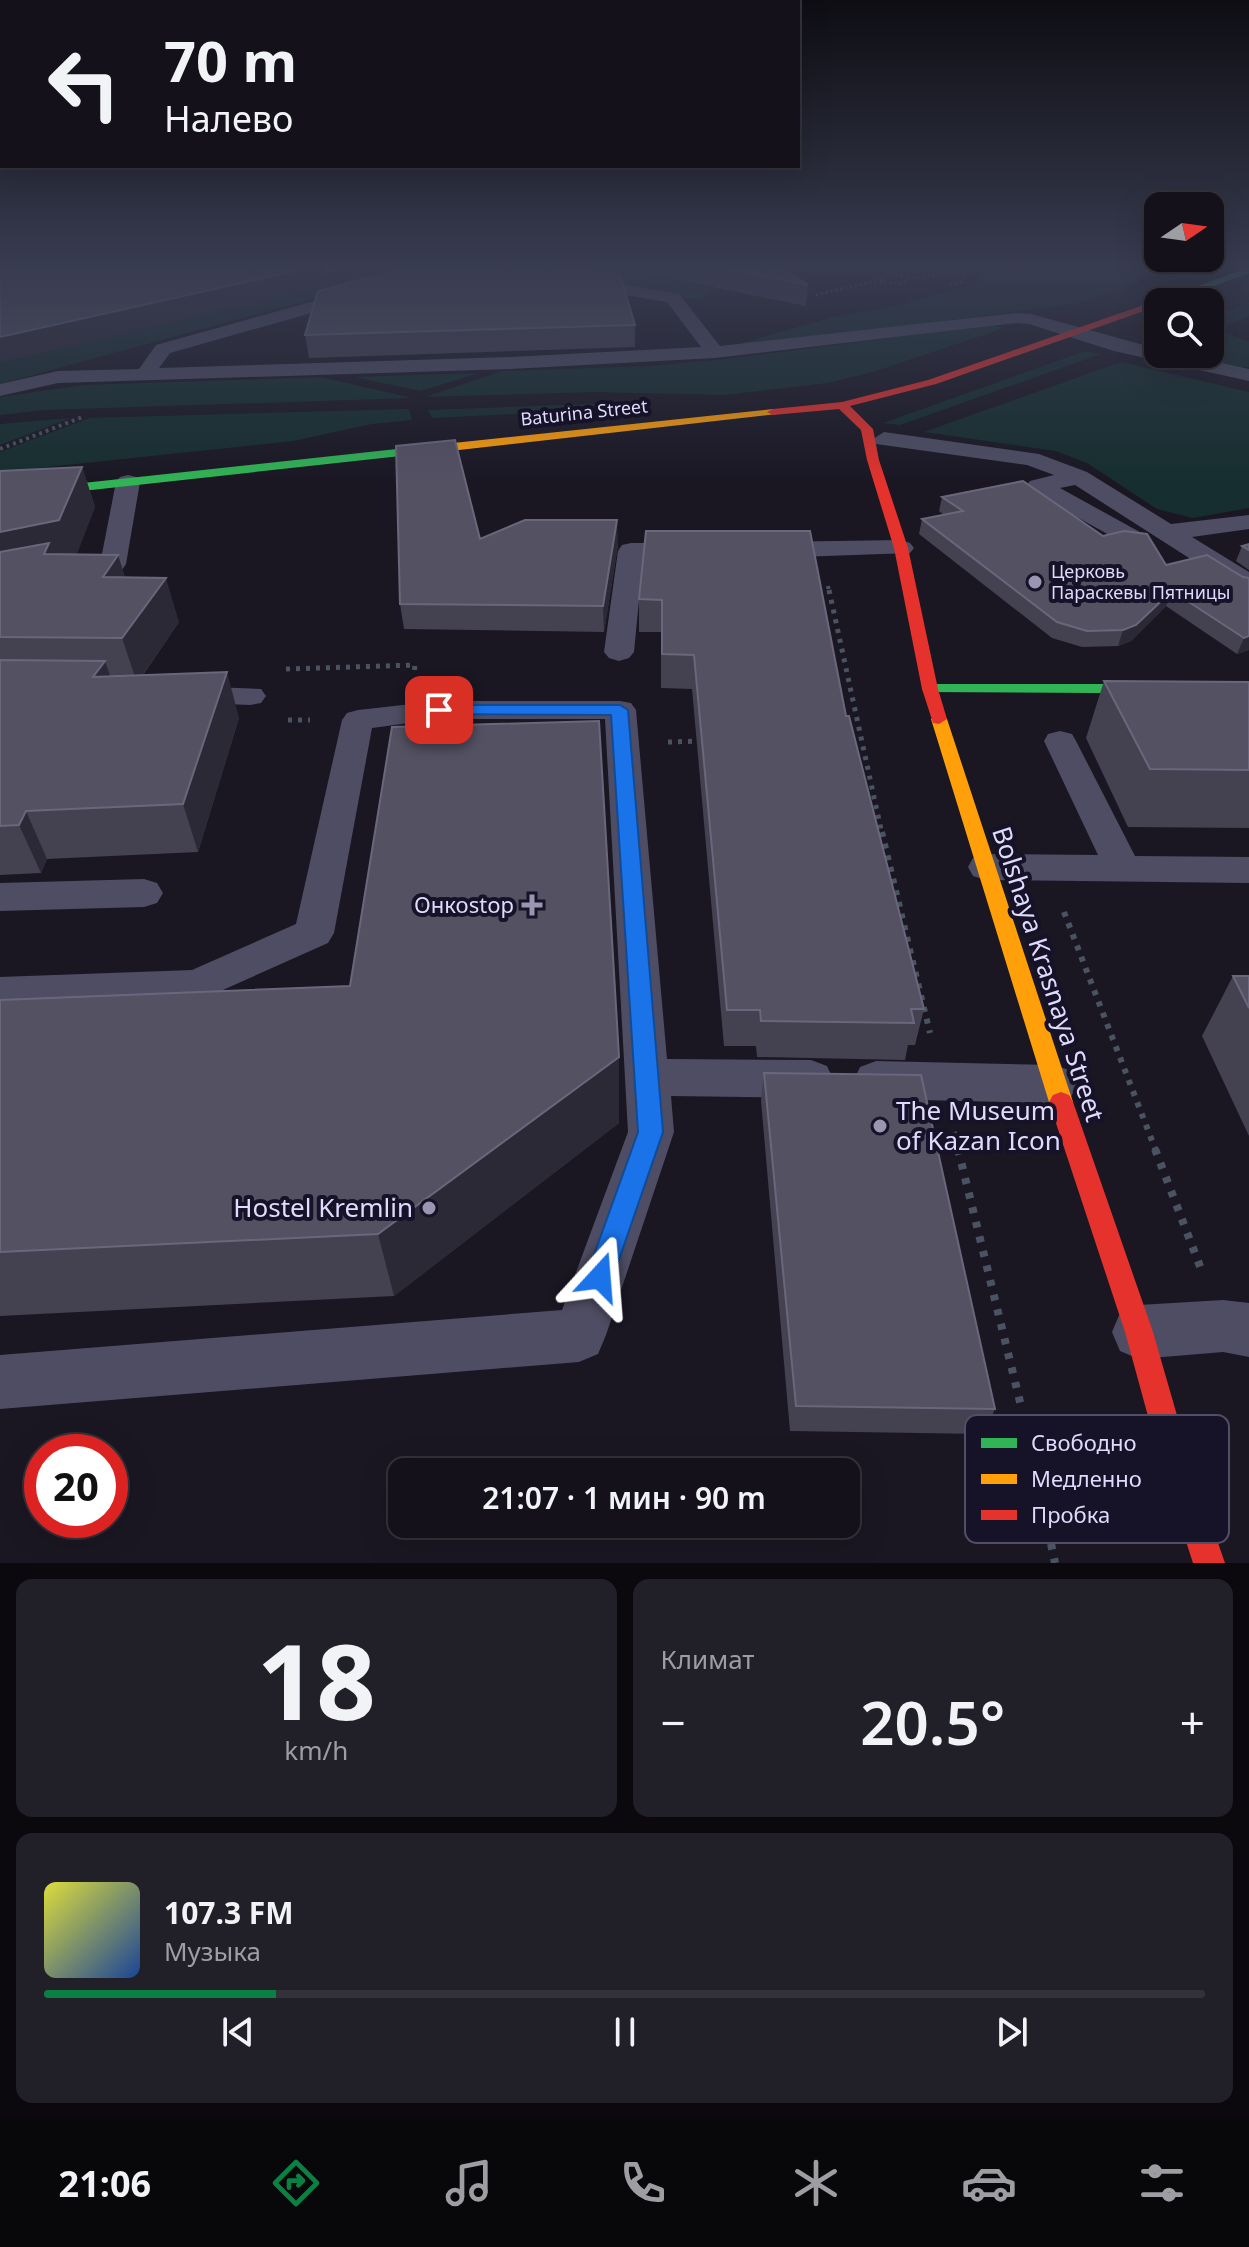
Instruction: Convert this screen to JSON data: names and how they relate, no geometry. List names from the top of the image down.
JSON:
{
  "streets": {
    "main road": ["Baturina Street", "Bolshaya Krasnaya Street"]
  },
  "crossings": [
    ["Baturina Street", "Bolshaya Krasnaya Street"]
  ],
  "places": {
    "other": ["Церковь Параскевы Пятницы", "The Museum of Kazan Icon", "Hostel Kremlin"],
    "health": ["Онкоstop"]
  },
  "legend": ["Свободно", "Медленно", "Пробка"],
  "north": "right",
  "page": {
    "turn": ["70 m", "Налево"],
    "limit": "20",
    "trip": "21:07 · 1 мин · 90 m",
    "tile": [
      ["18", "km/h"],
      "Климат"
    ],
    "heat": ["−", "20.5°", "+"],
    "song": ["107.3 FM", "Музыка"],
    "tabs": "21:06"
  }
}
